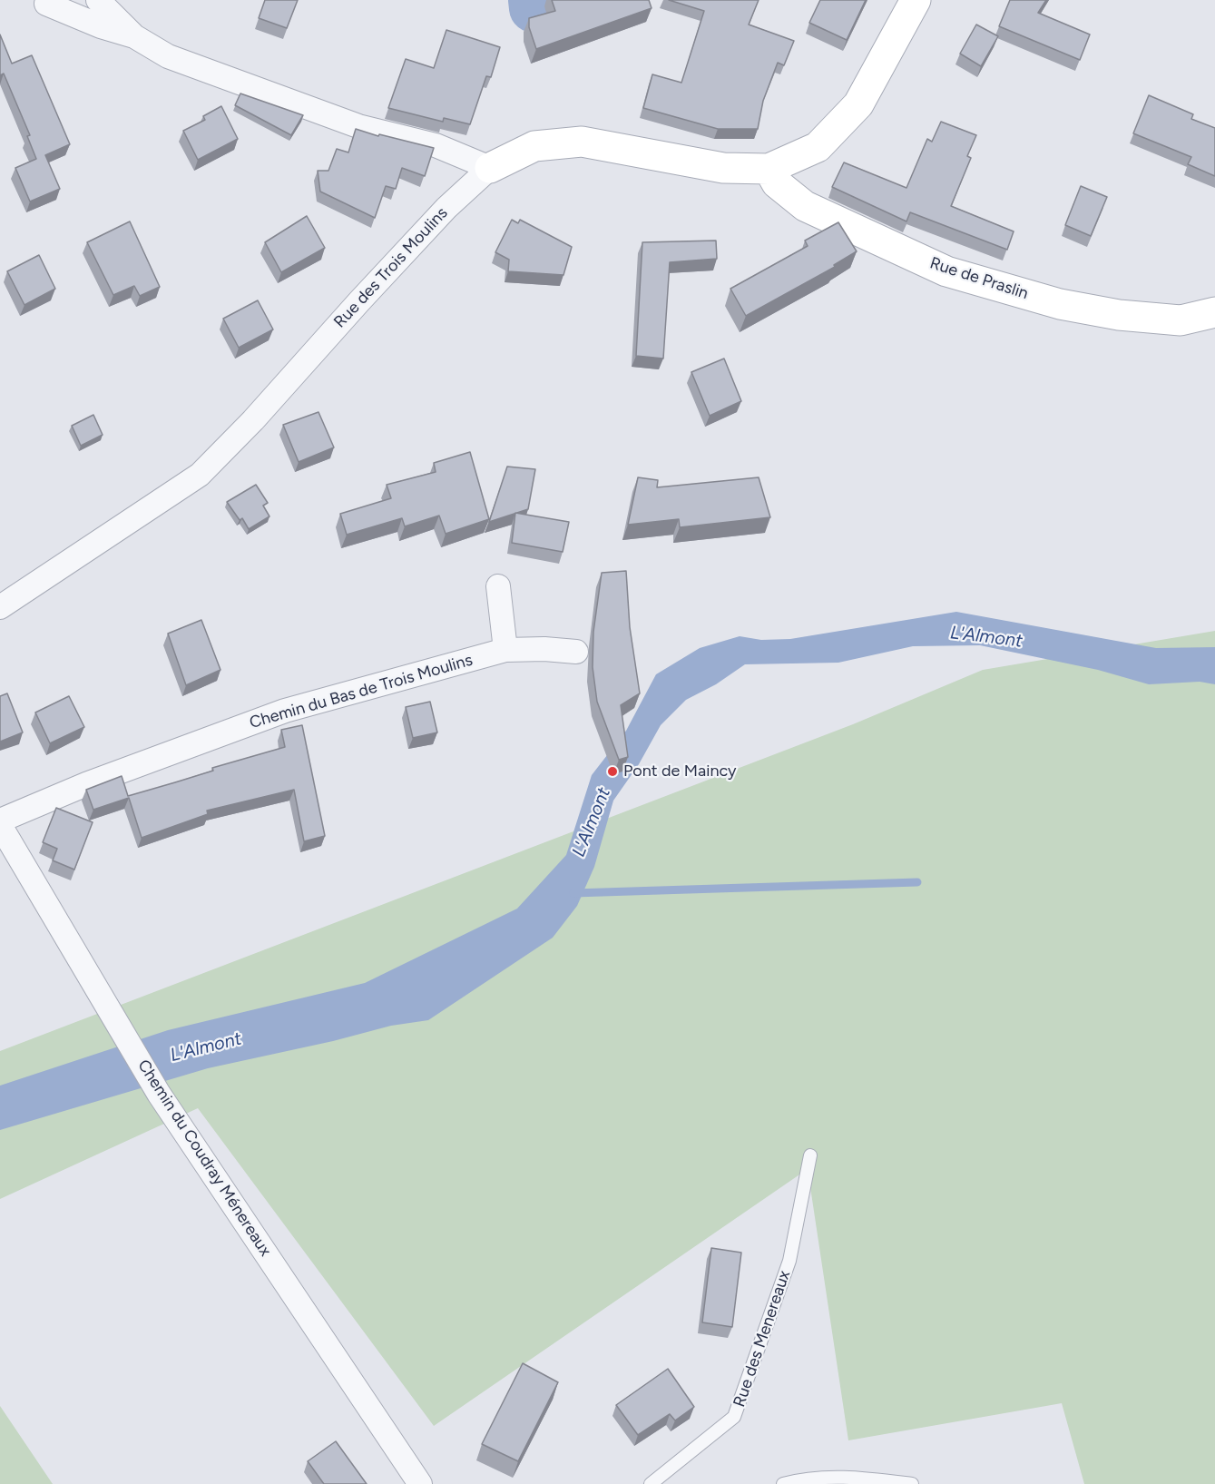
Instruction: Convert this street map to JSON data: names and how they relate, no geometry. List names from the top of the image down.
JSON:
{
  "streets": {
    "street": [
      "Rue des Trois Moulins",
      "Rue de Praslin",
      "Chemin du Bas de Trois Moulins",
      "Chemin du Coudray Ménereaux"
    ],
    "lane": ["Rue des Menereaux"]
  },
  "water": ["L'Almont"],
  "places": ["Pont de Maincy"]
}
